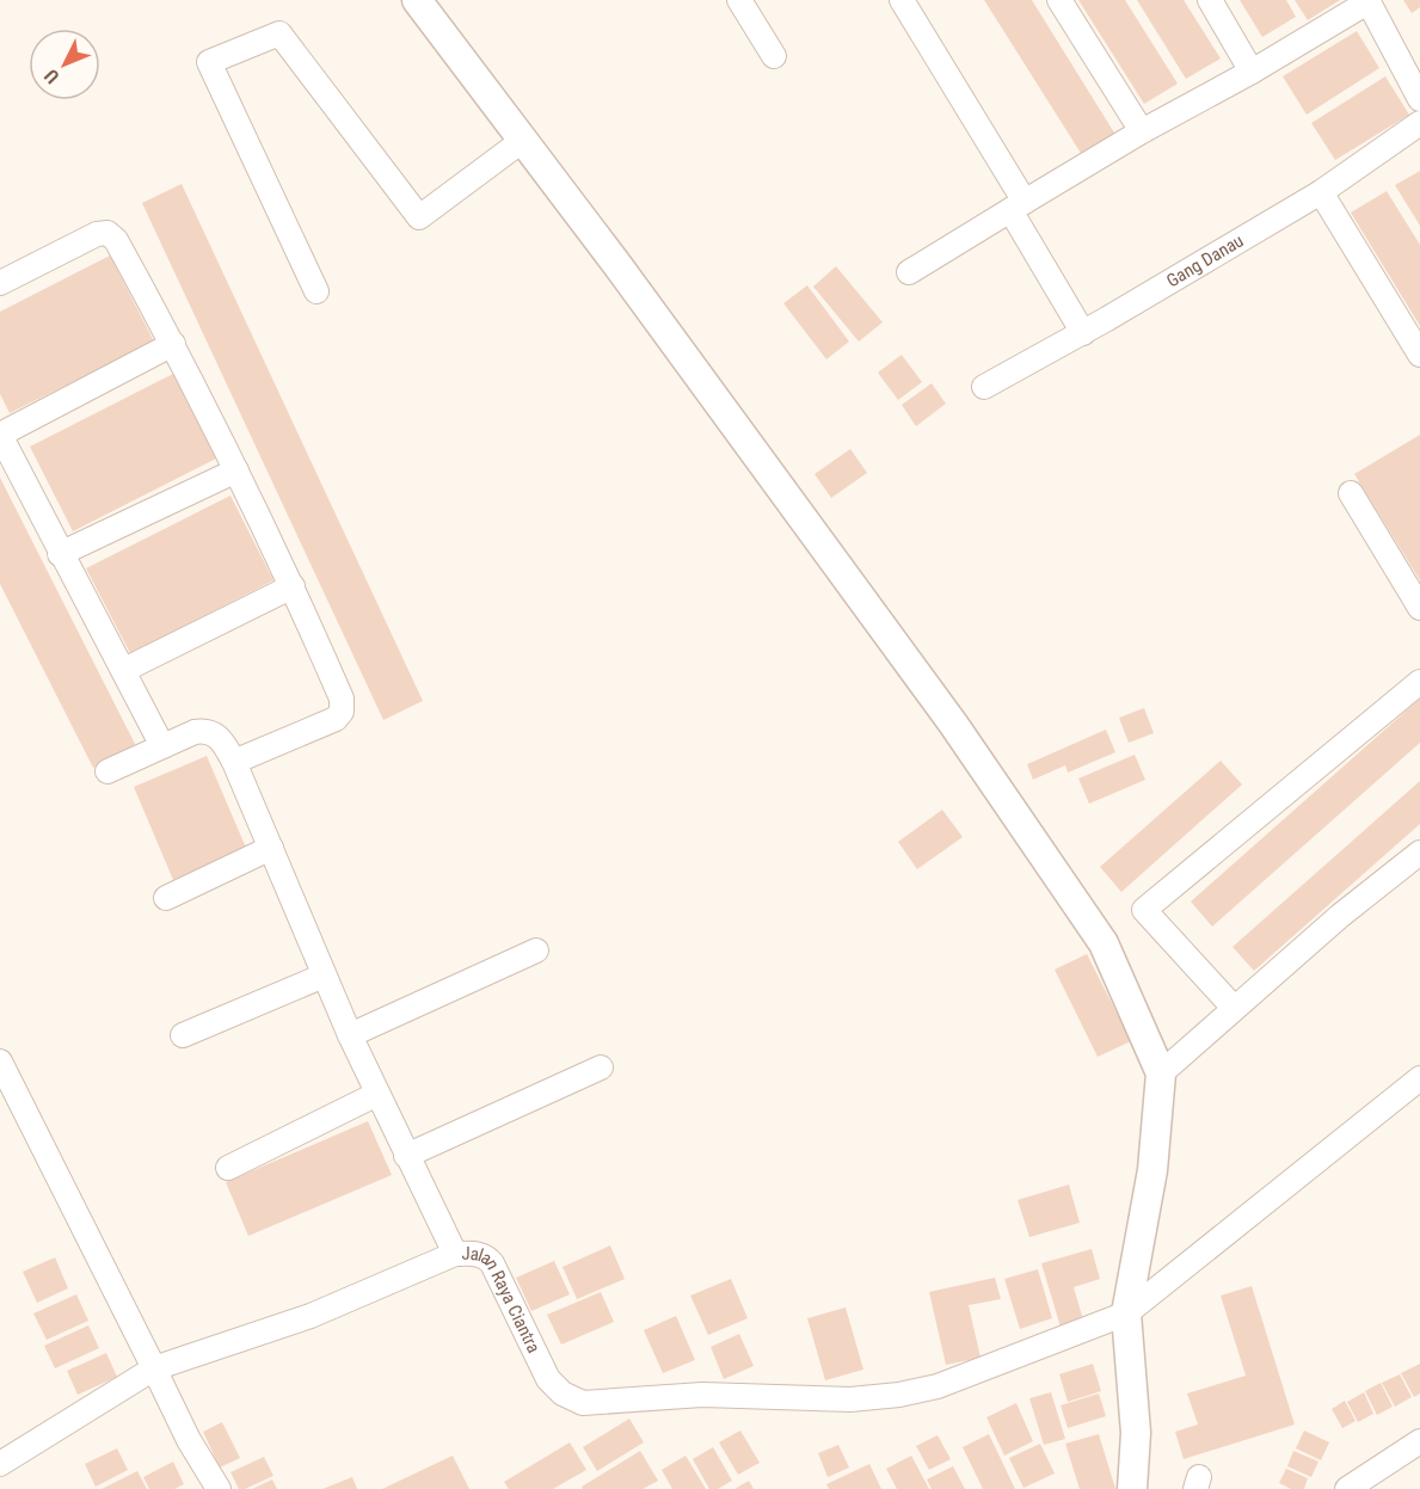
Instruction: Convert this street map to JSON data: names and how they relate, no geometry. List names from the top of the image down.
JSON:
{
  "streets": {
    "street": ["Gang Danau", "Jalan Raya Ciantra"]
  },
  "north": "bottom left"
}
